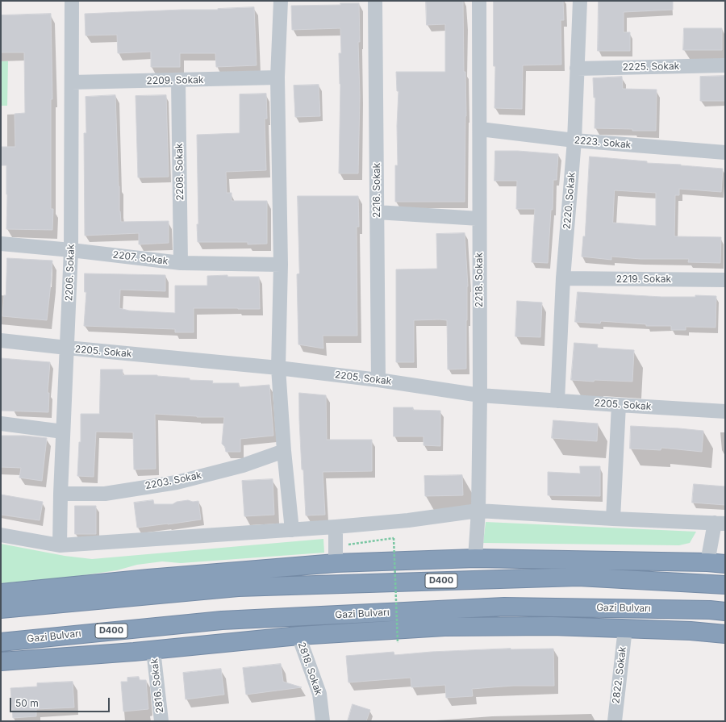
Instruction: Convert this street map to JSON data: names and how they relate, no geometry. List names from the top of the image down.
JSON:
{
  "streets": {
    "highway": ["D400", "Gazi Bulvarı"],
    "street": [
      "2225. Sokak",
      "2209. Sokak",
      "2223. Sokak",
      "2208. Sokak",
      "2216. Sokak",
      "2220. Sokak",
      "2207. Sokak",
      "2206. Sokak",
      "2219. Sokak",
      "2218. Sokak",
      "2205. Sokak",
      "2203. Sokak",
      "2818. Sokak",
      "2822. Sokak",
      "2816. Sokak"
    ]
  },
  "crossings": [
    ["2225. Sokak", "2220. Sokak"],
    ["2209. Sokak", "2208. Sokak"],
    ["2209. Sokak", "2206. Sokak"],
    ["2223. Sokak", "2220. Sokak"],
    ["2223. Sokak", "2218. Sokak"],
    ["2208. Sokak", "2207. Sokak"],
    ["2216. Sokak", "2205. Sokak"],
    ["2220. Sokak", "2219. Sokak"],
    ["2220. Sokak", "2205. Sokak"],
    ["2207. Sokak", "2206. Sokak"],
    ["2206. Sokak", "2205. Sokak"],
    ["2206. Sokak", "2203. Sokak"],
    ["2218. Sokak", "2205. Sokak"]
  ],
  "scale_bar": "50 m"
}
